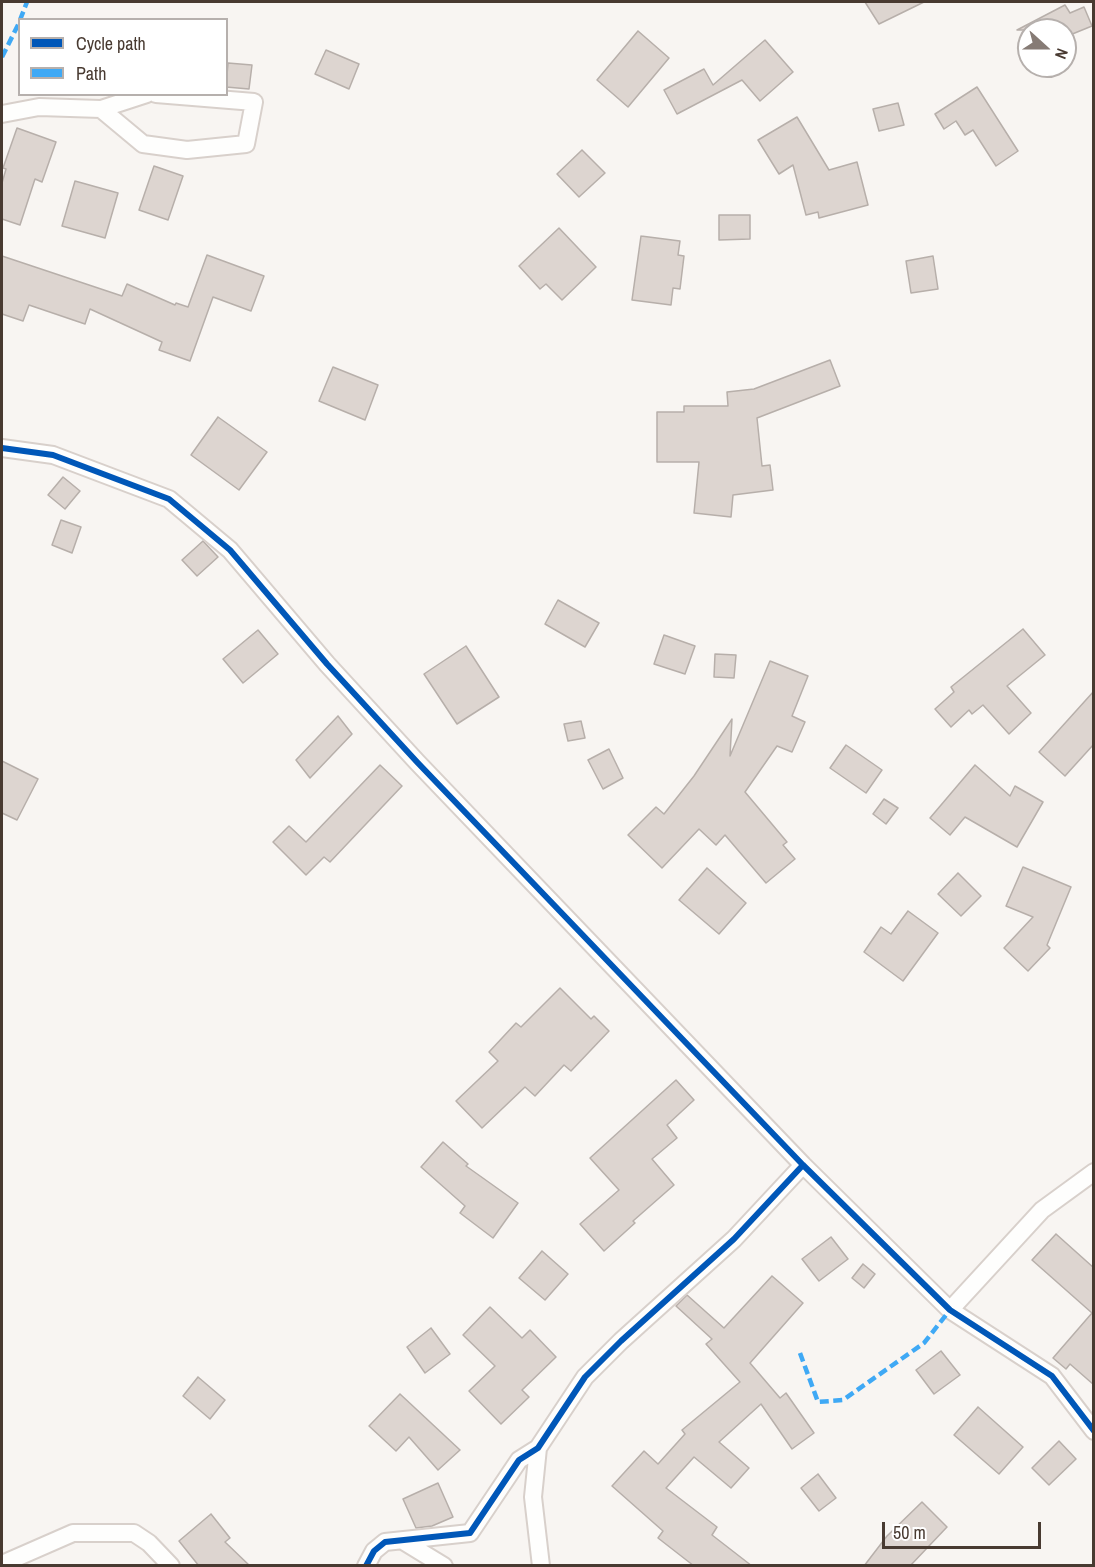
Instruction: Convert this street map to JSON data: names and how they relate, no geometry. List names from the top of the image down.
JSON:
{
  "legend": ["Cycle path", "Path"],
  "scale_bar": "50 m",
  "north": "right"
}
